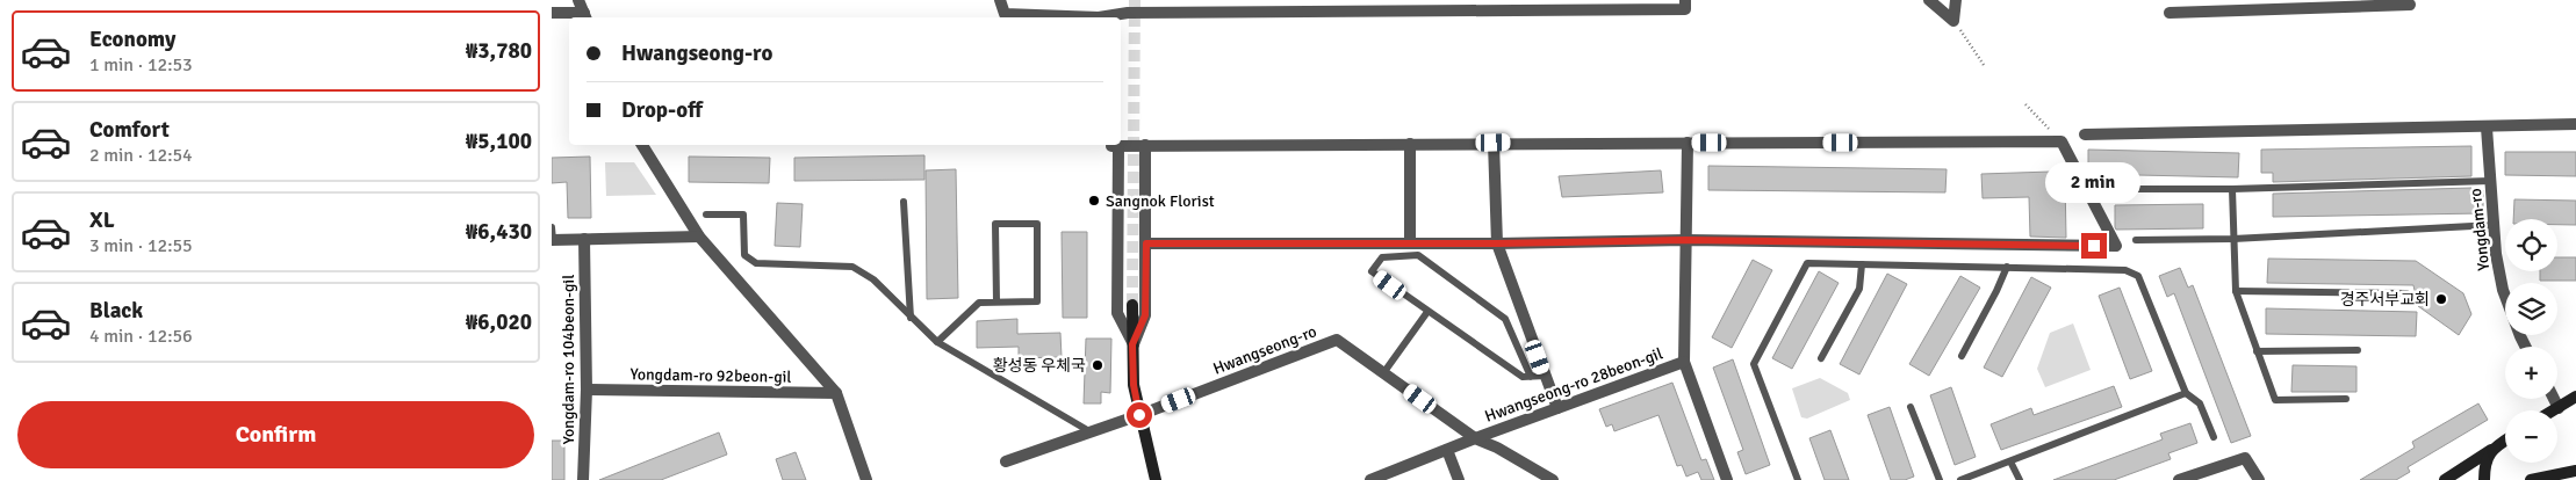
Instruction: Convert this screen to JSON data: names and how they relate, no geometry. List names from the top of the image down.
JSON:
{
  "streets": {
    "street": [
      "Yongdam-ro",
      "Hwangseong-ro",
      "Yongdam-ro 104beon-gil",
      "Yongdam-ro 92beon-gil",
      "Hwangseong-ro 28beon-gil"
    ]
  },
  "crossings": [
    ["Hwangseong-ro", "Hwangseong-ro 28beon-gil"],
    ["Yongdam-ro 104beon-gil", "Yongdam-ro 92beon-gil"]
  ],
  "places": ["Sangnok Florist", "경주서부교회", "황성동 우체국"],
  "page": {
    "list": [
      {
        "name": "Economy",
        "note": "1 min · 12:53",
        "value": "₩3,780"
      },
      {
        "name": "Comfort",
        "note": "2 min · 12:54",
        "value": "₩5,100"
      },
      {
        "name": "XL",
        "note": "3 min · 12:55",
        "value": "₩6,430"
      },
      {
        "name": "Black",
        "note": "4 min · 12:56",
        "value": "₩6,020"
      }
    ],
    "banner": ["Hwangseong-ro", "Drop-off"],
    "bubble": "2 min",
    "map_buttons": ["+", "−"],
    "buttons": "Confirm"
  }
}
